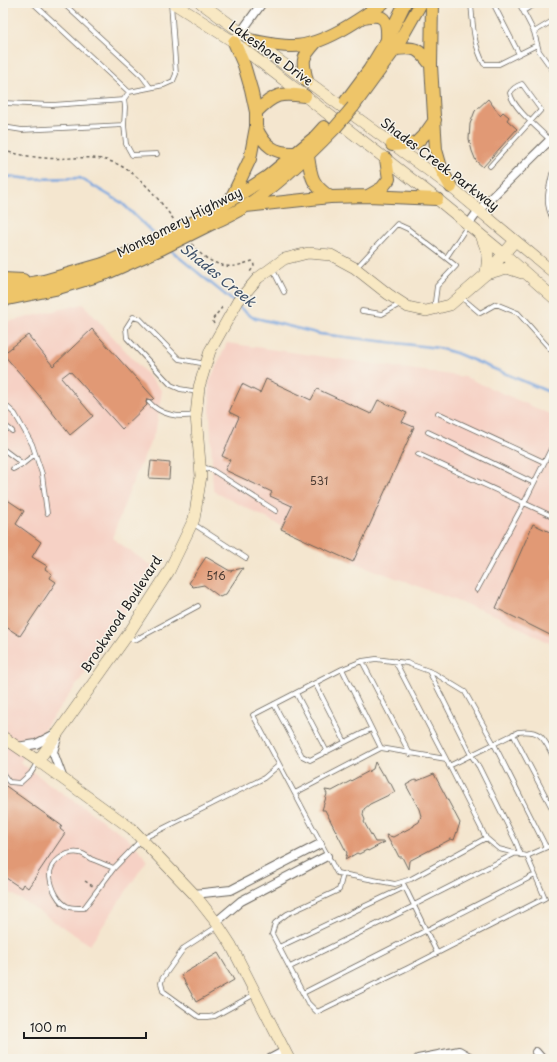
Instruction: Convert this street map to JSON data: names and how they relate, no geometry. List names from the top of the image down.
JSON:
{
  "streets": {
    "main road": ["Montgomery Highway"],
    "street": ["Lakeshore Drive", "Shades Creek Parkway", "Brookwood Boulevard"]
  },
  "crossings": [
    ["Lakeshore Drive", "Shades Creek Parkway"],
    ["Lakeshore Drive", "Montgomery Highway"],
    ["Shades Creek Parkway", "Brookwood Boulevard"]
  ],
  "water": ["Shades Creek"],
  "house_numbers": ["531", "516"],
  "scale_bar": "100 m"
}
